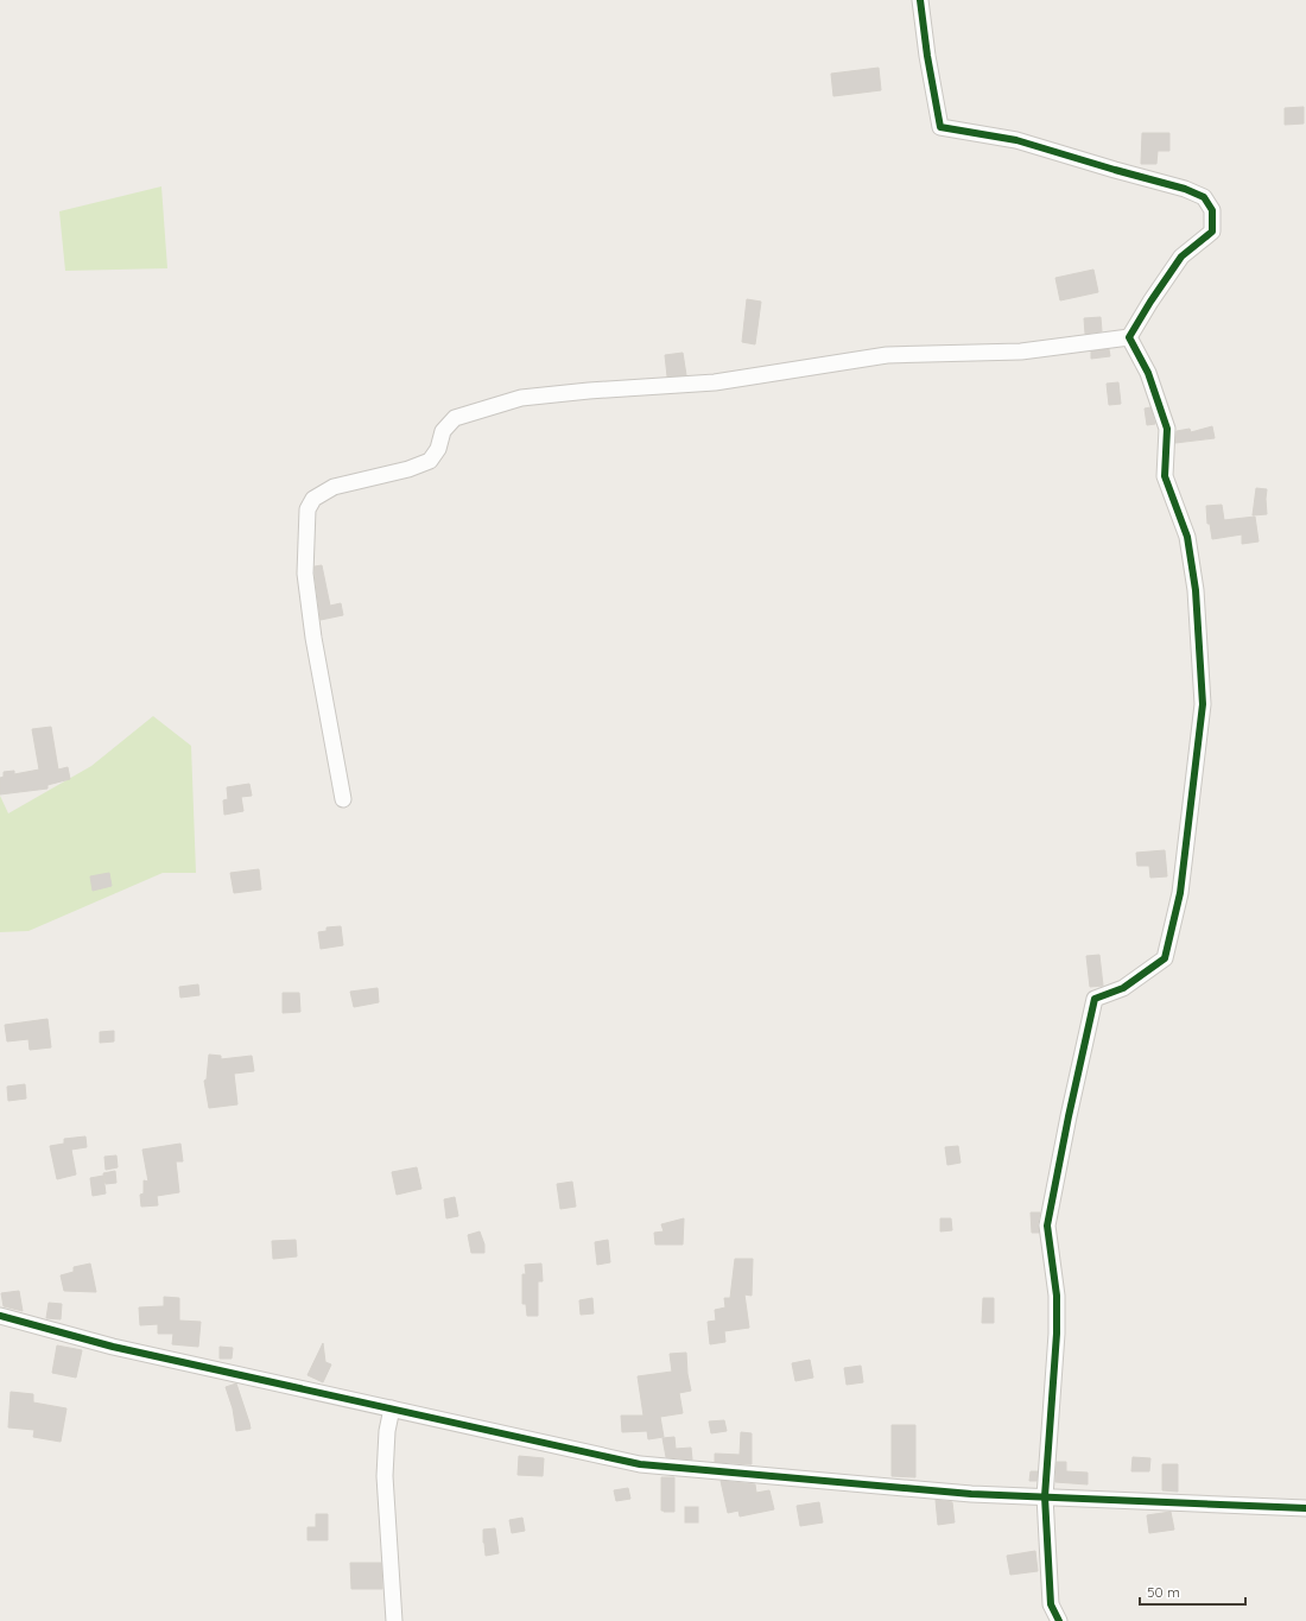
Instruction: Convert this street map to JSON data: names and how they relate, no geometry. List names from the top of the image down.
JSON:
{
  "scale_bar": "50 m"
}
